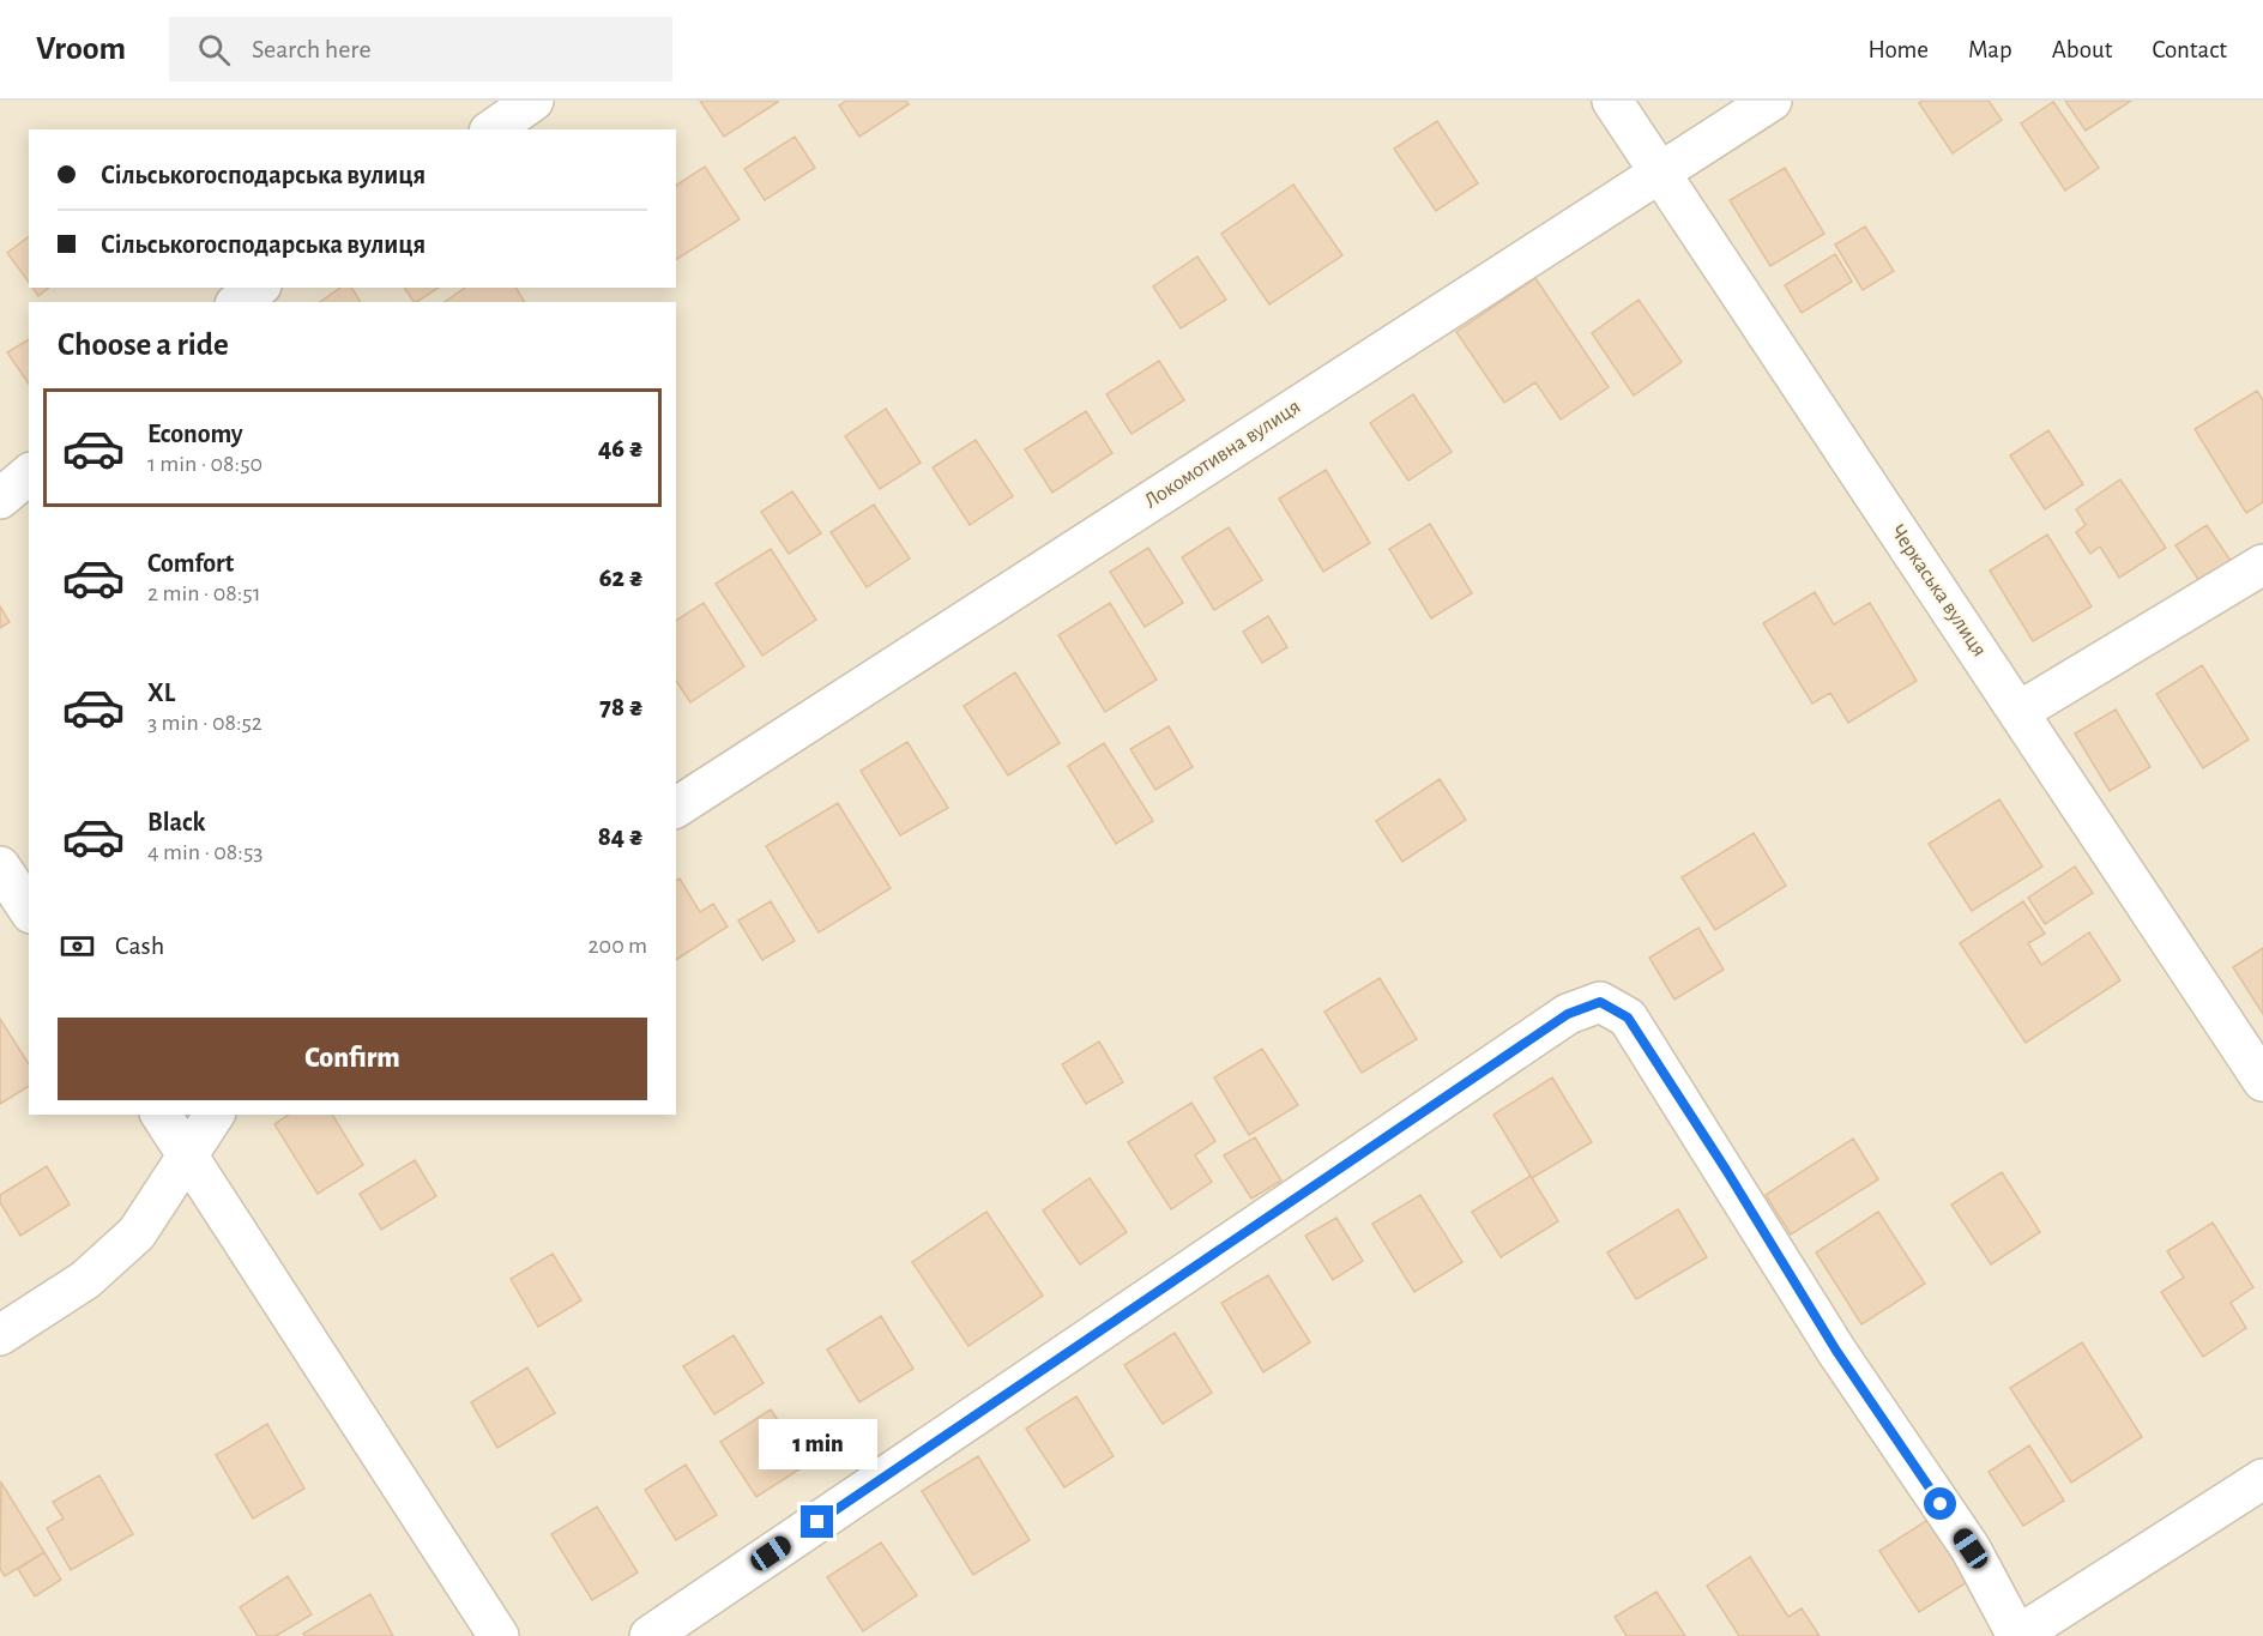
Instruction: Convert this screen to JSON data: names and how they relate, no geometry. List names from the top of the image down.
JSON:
{
  "streets": {
    "street": ["Локомотивна вулиця", "Черкаська вулиця"]
  },
  "crossings": [
    ["Локомотивна вулиця", "Черкаська вулиця"]
  ],
  "page": {
    "header": "Vroom",
    "search": "Search here",
    "nav": [
      "Home",
      "Map",
      "About",
      "Contact"
    ],
    "banner": ["Сільськогосподарська вулиця", "Сільськогосподарська вулиця"],
    "heading": "Choose a ride",
    "list": [
      {
        "name": "Economy",
        "note": "1 min · 08:50",
        "value": "46 ₴"
      },
      {
        "name": "Comfort",
        "note": "2 min · 08:51",
        "value": "62 ₴"
      },
      {
        "name": "XL",
        "note": "3 min · 08:52",
        "value": "78 ₴"
      },
      {
        "name": "Black",
        "note": "4 min · 08:53",
        "value": "84 ₴"
      }
    ],
    "pay": ["Cash", "200 m"],
    "buttons": "Confirm",
    "bubble": "1 min"
  }
}
